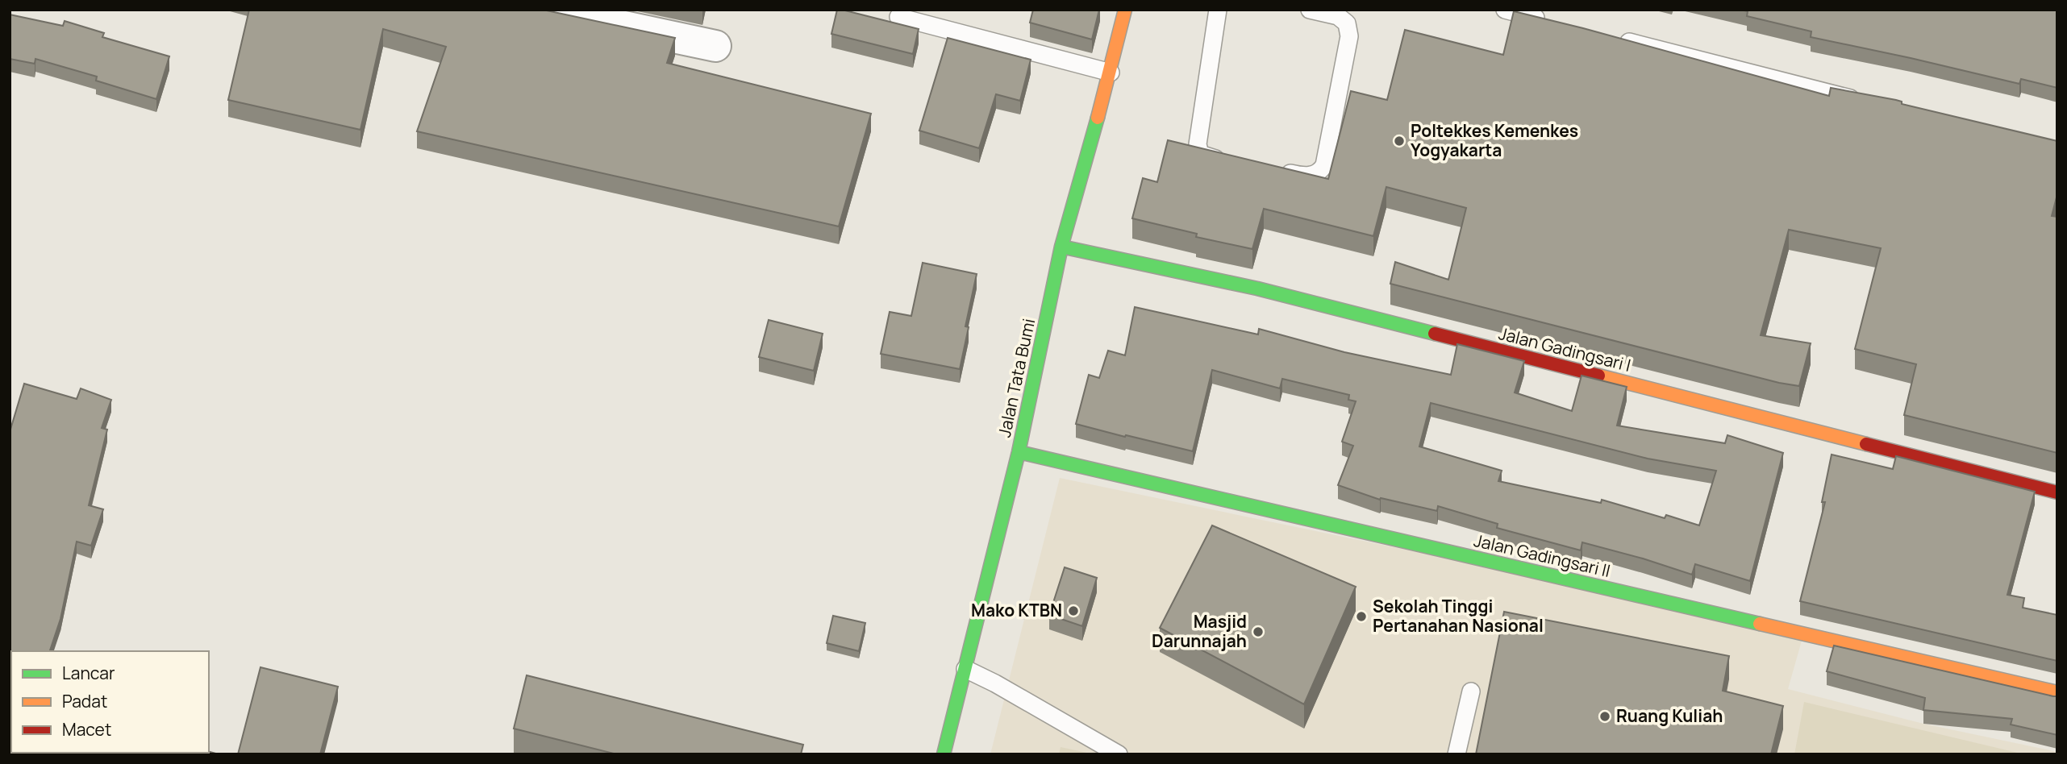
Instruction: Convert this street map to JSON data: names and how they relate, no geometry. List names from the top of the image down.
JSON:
{
  "streets": {
    "street": ["Jalan Gadingsari I", "Jalan Tata Bumi", "Jalan Gadingsari II"]
  },
  "crossings": [
    ["Jalan Gadingsari I", "Jalan Tata Bumi"],
    ["Jalan Tata Bumi", "Jalan Gadingsari II"]
  ],
  "places": [
    "Poltekkes Kemenkes Yogyakarta",
    "Mako KTBN",
    "Sekolah Tinggi Pertanahan Nasional",
    "Masjid Darunnajah",
    "Ruang Kuliah"
  ],
  "legend": ["Lancar", "Padat", "Macet"]
}
